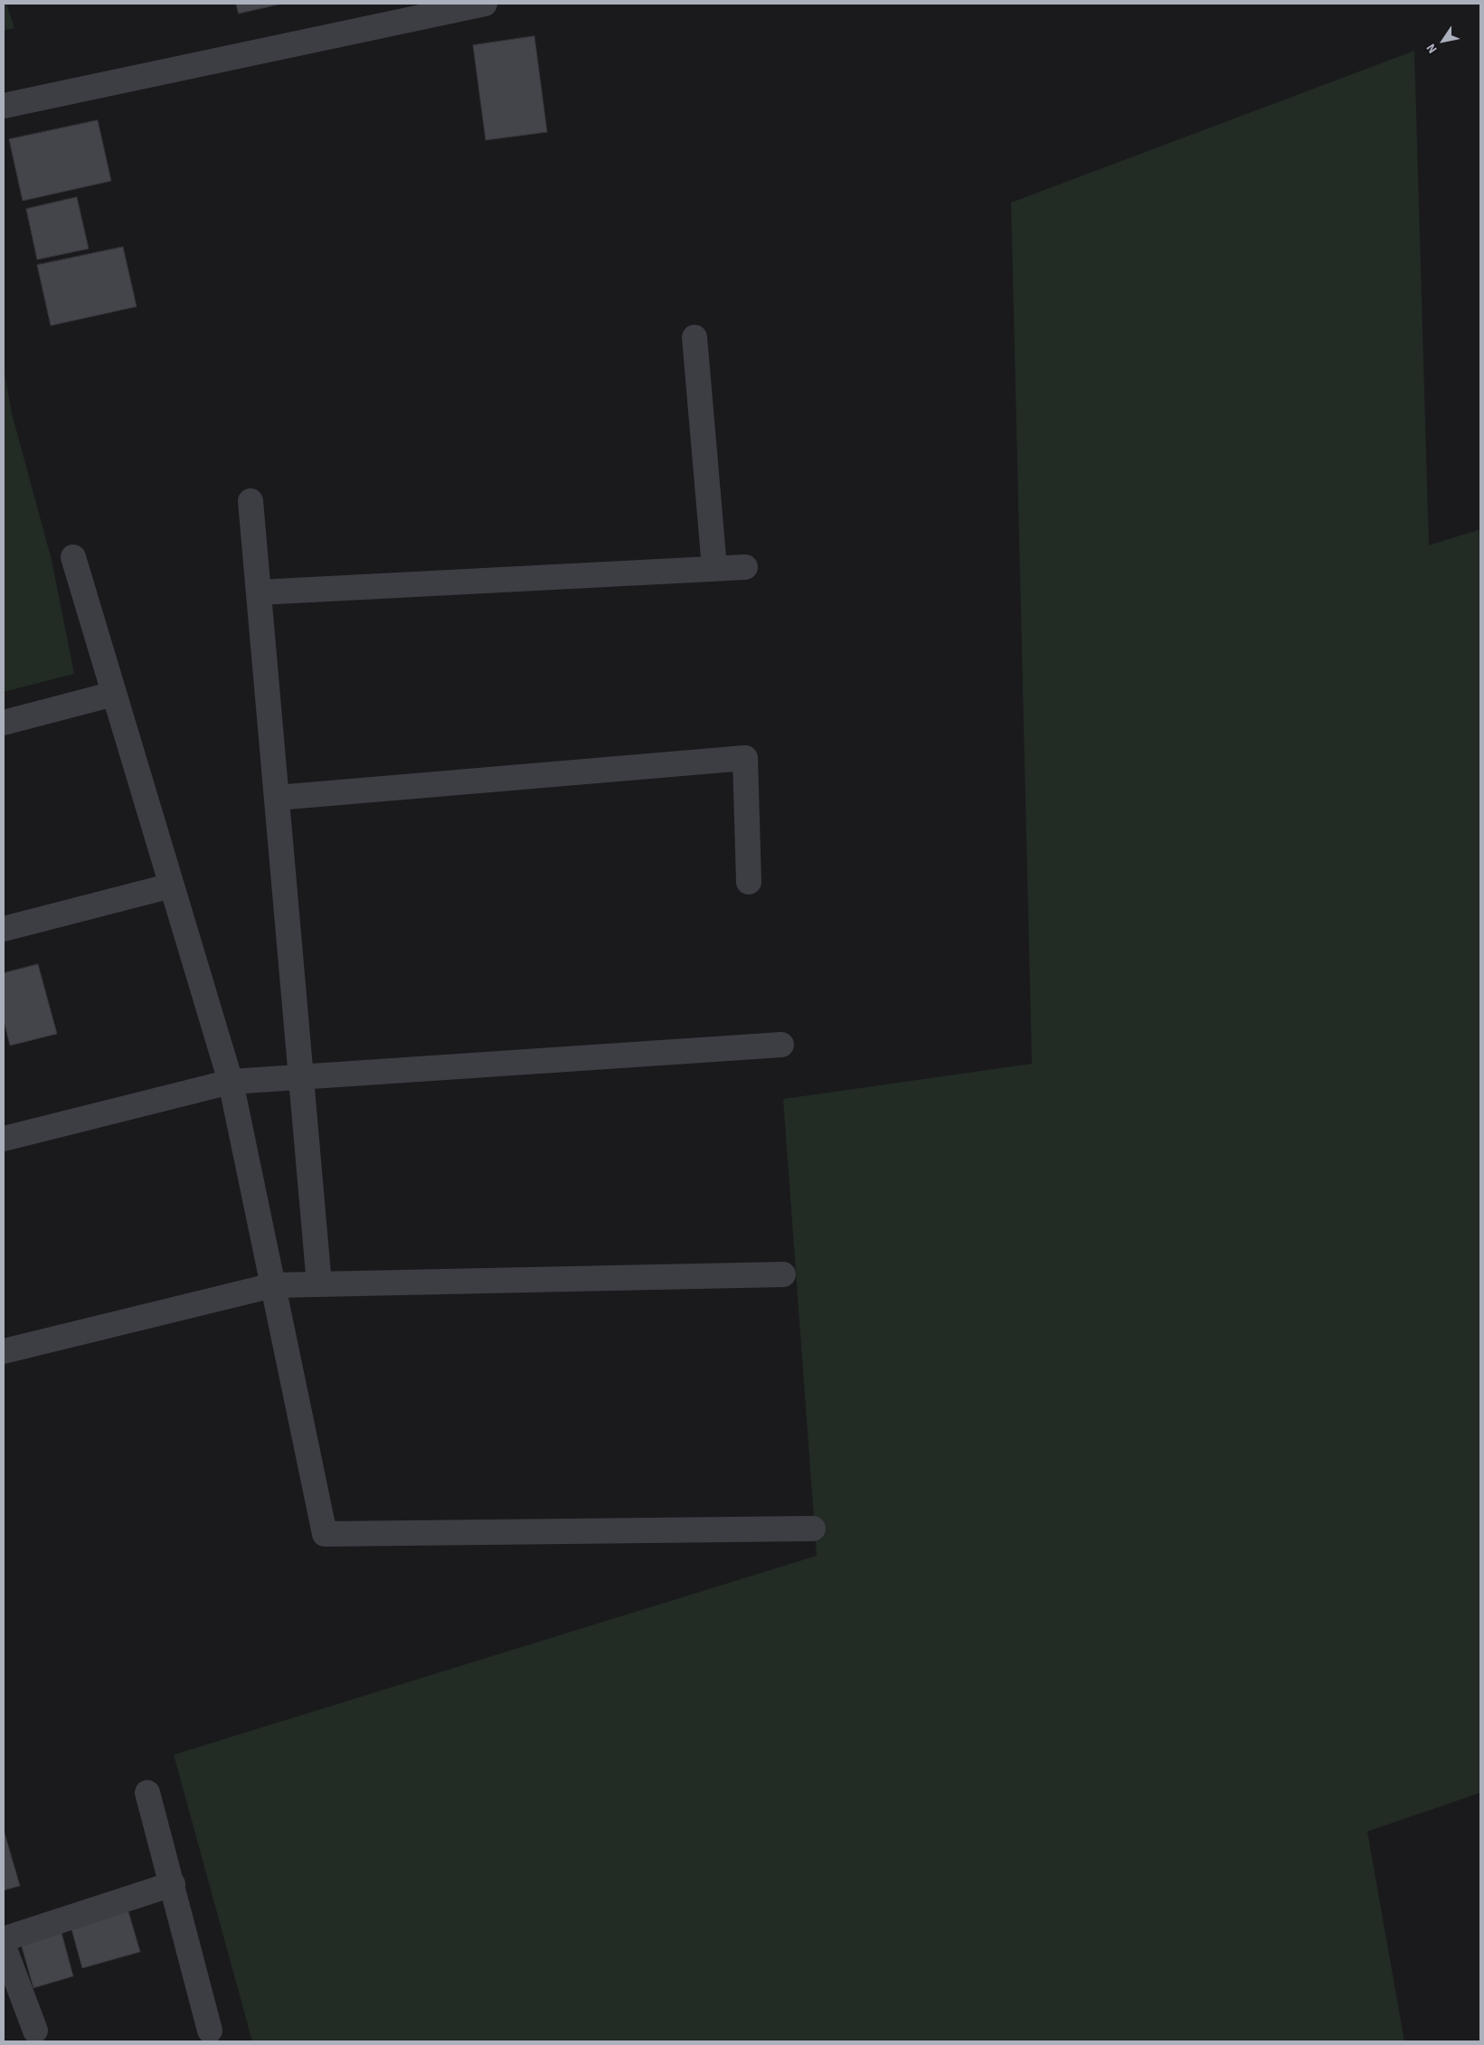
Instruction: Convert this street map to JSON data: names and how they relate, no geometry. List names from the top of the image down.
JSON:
{
  "north": "bottom left"
}
